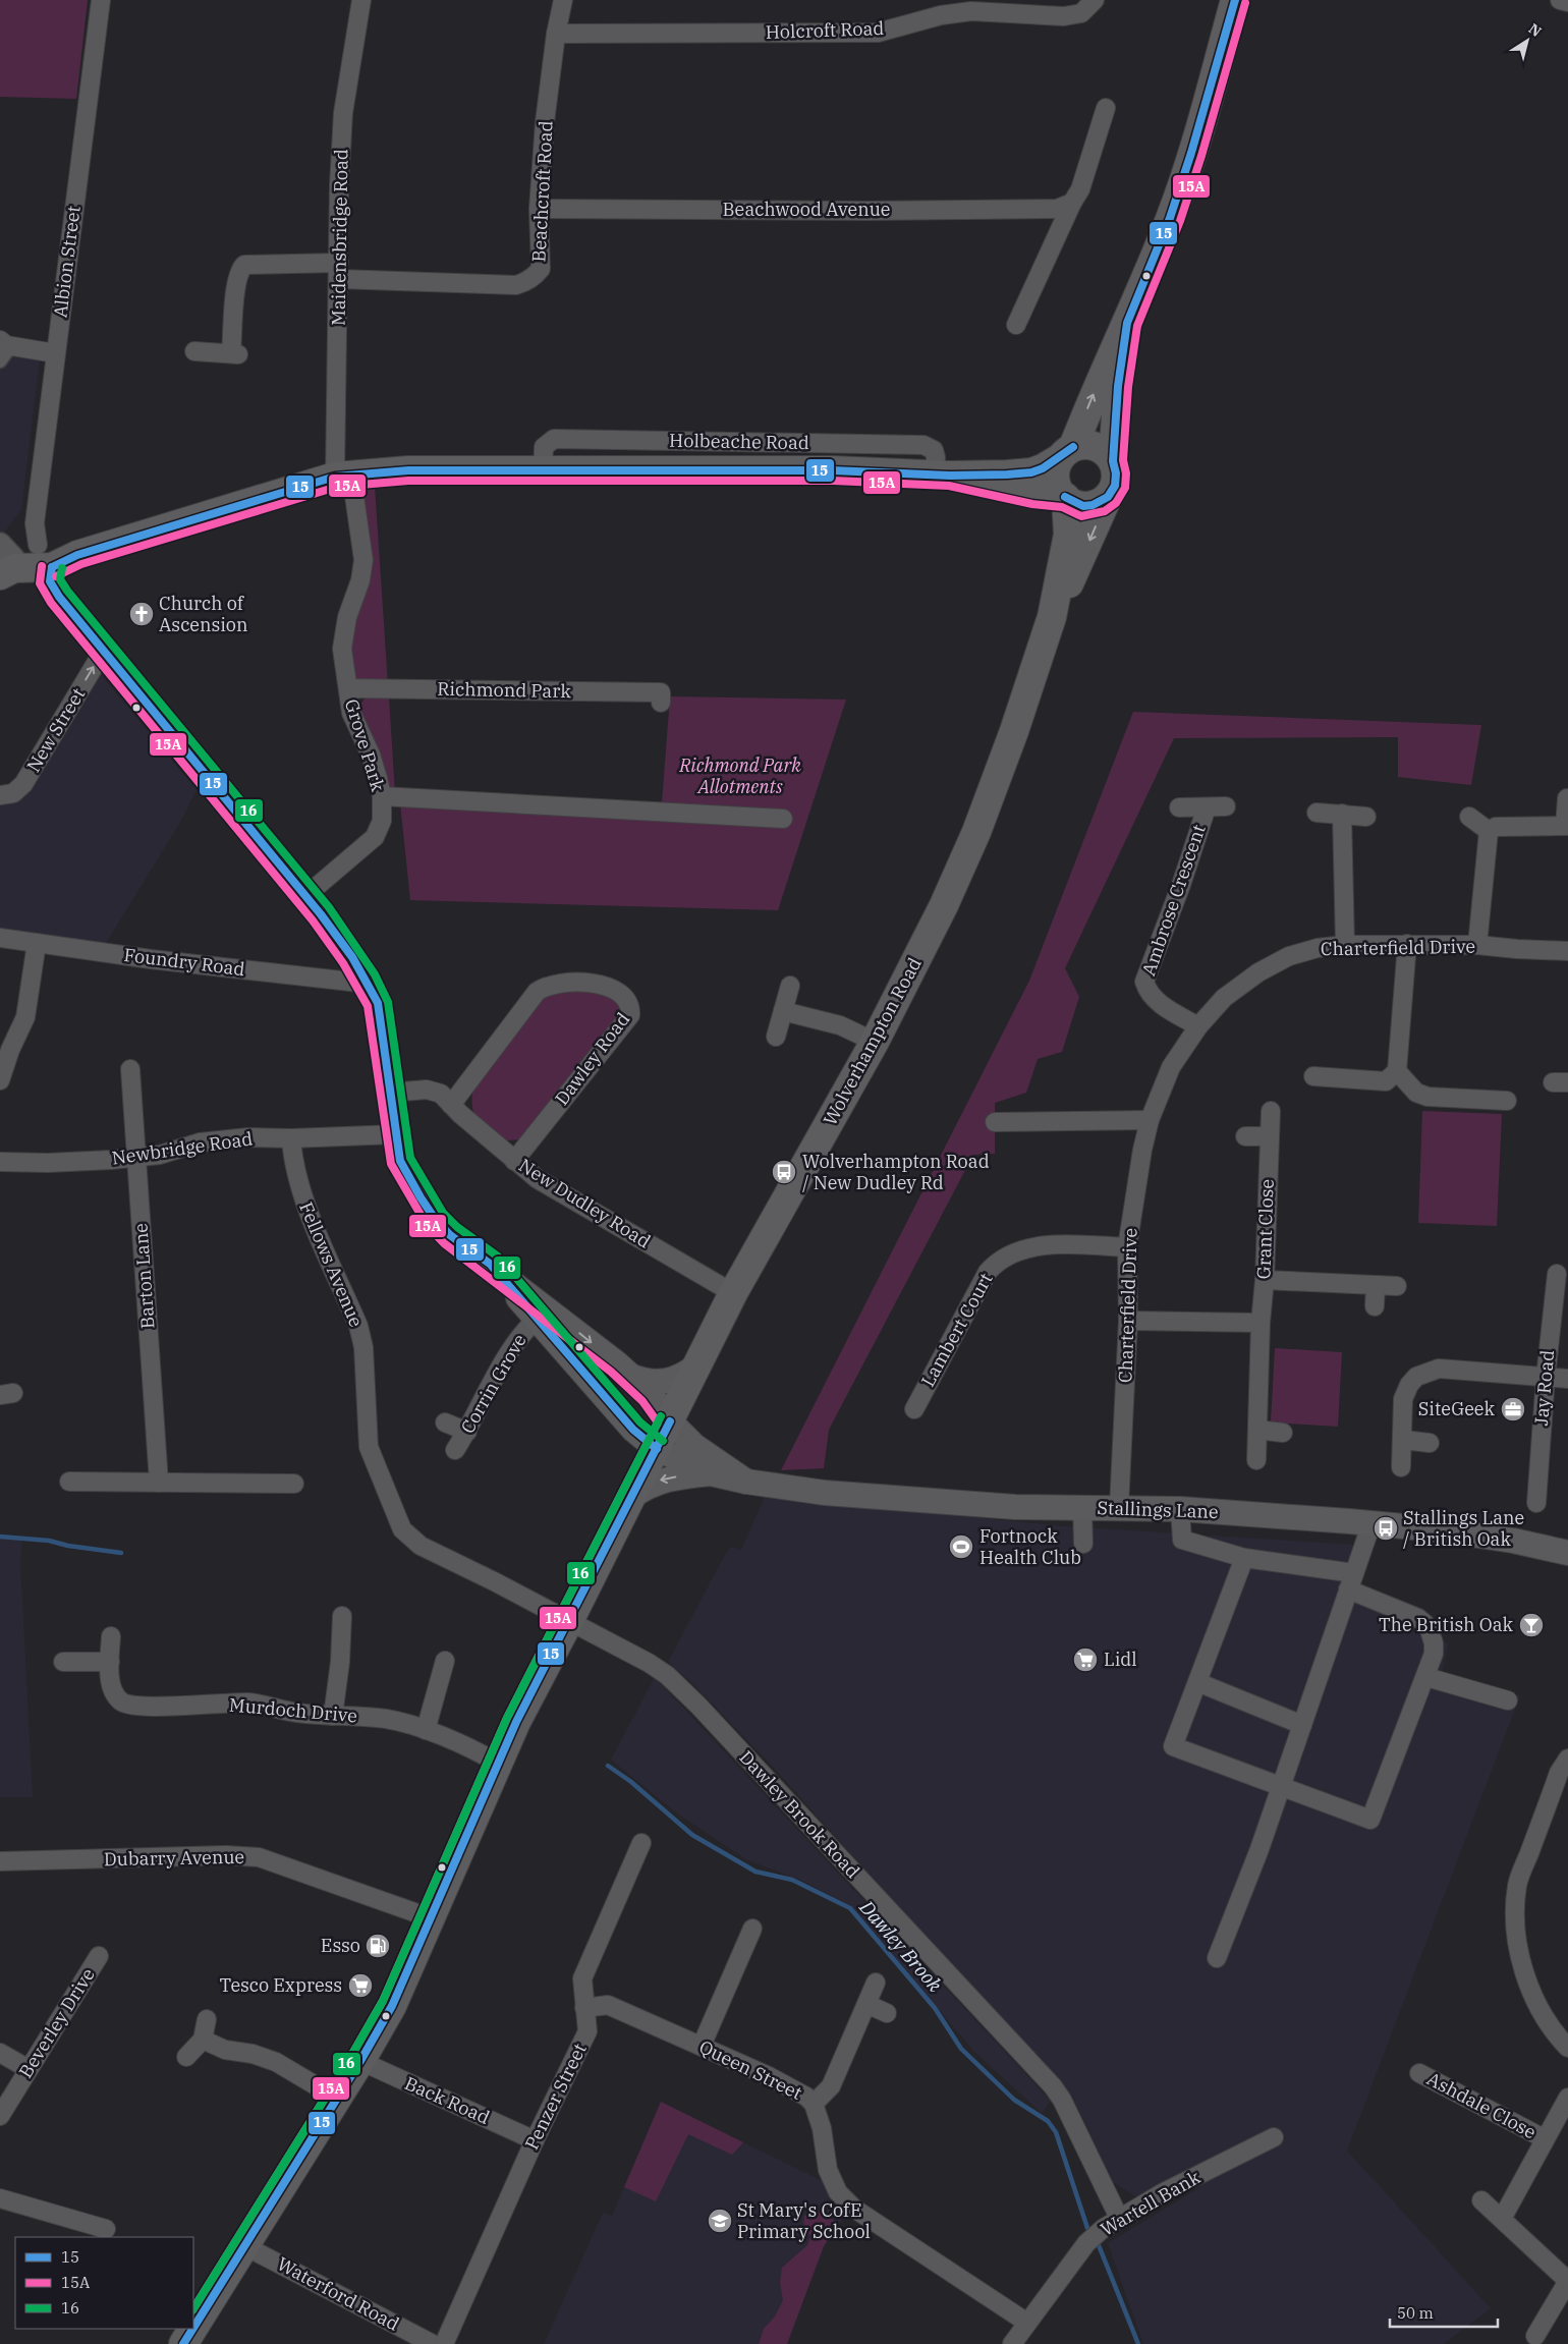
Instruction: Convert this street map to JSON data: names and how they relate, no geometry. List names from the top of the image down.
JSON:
{
  "streets": {
    "highway": ["Holbeache Road", "Wolverhampton Road"],
    "main road": ["Stallings Lane"],
    "street": [
      "Holcroft Road",
      "Beachcroft Road",
      "Beachwood Avenue",
      "Maidensbridge Road",
      "Albion Street",
      "Richmond Park",
      "New Street",
      "Grove Park",
      "Ambrose Crescent",
      "Charterfield Drive",
      "Foundry Road",
      "Dawley Road",
      "Newbridge Road",
      "New Dudley Road",
      "Grant Close",
      "Fellows Avenue",
      "Barton Lane",
      "Lambert Court",
      "Corrin Grove",
      "Jay Road",
      "Murdoch Drive",
      "Dawley Brook Road",
      "Dubarry Avenue",
      "Beverley Drive",
      "Queen Street",
      "Penzer Street",
      "Back Road",
      "Ashdale Close",
      "Wartell Bank",
      "Waterford Road"
    ]
  },
  "crossings": [
    ["Holcroft Road", "Beachcroft Road"],
    ["Beachcroft Road", "Beachwood Avenue"],
    ["Beachcroft Road", "Maidensbridge Road"],
    ["Maidensbridge Road", "Holbeache Road"],
    ["Maidensbridge Road", "Grove Park"],
    ["Albion Street", "Holbeache Road"],
    ["Holbeache Road", "Grove Park"],
    ["Holbeache Road", "Wolverhampton Road"],
    ["Richmond Park", "Grove Park"],
    ["Ambrose Crescent", "Charterfield Drive"],
    ["Charterfield Drive", "Lambert Court"],
    ["Charterfield Drive", "Stallings Lane"],
    ["Wolverhampton Road", "New Dudley Road"],
    ["Wolverhampton Road", "Fellows Avenue"],
    ["Wolverhampton Road", "Stallings Lane"],
    ["Wolverhampton Road", "Murdoch Drive"],
    ["Wolverhampton Road", "Dawley Brook Road"],
    ["Wolverhampton Road", "Dubarry Avenue"],
    ["Wolverhampton Road", "Back Road"],
    ["Wolverhampton Road", "Waterford Road"],
    ["Dawley Road", "New Dudley Road"],
    ["Newbridge Road", "Fellows Avenue"],
    ["Newbridge Road", "Barton Lane"],
    ["Fellows Avenue", "Dawley Brook Road"],
    ["Corrin Grove", "Stallings Lane"],
    ["Dawley Brook Road", "Wartell Bank"],
    ["Queen Street", "Penzer Street"],
    ["Queen Street", "Wartell Bank"],
    ["Penzer Street", "Back Road"]
  ],
  "one_way": ["New Street"],
  "water": ["Dawley Brook"],
  "parks": ["Richmond Park Allotments"],
  "places": {
    "church": ["Church of Ascension"],
    "bus stop": ["Wolverhampton Road / New Dudley Rd", "Stallings Lane / British Oak"],
    "office": ["SiteGeek"],
    "sports": ["Fortnock Health Club"],
    "bar": ["The British Oak"],
    "supermarket": ["Lidl", "Tesco Express"],
    "fuel station": ["Esso"],
    "school or university": ["St Mary's CofE Primary School"]
  },
  "lines": ["transit line 15", "transit line 15A", "transit line 16"],
  "legend": ["15", "15A", "16"],
  "scale_bar": "50 m",
  "north": "top right"
}
